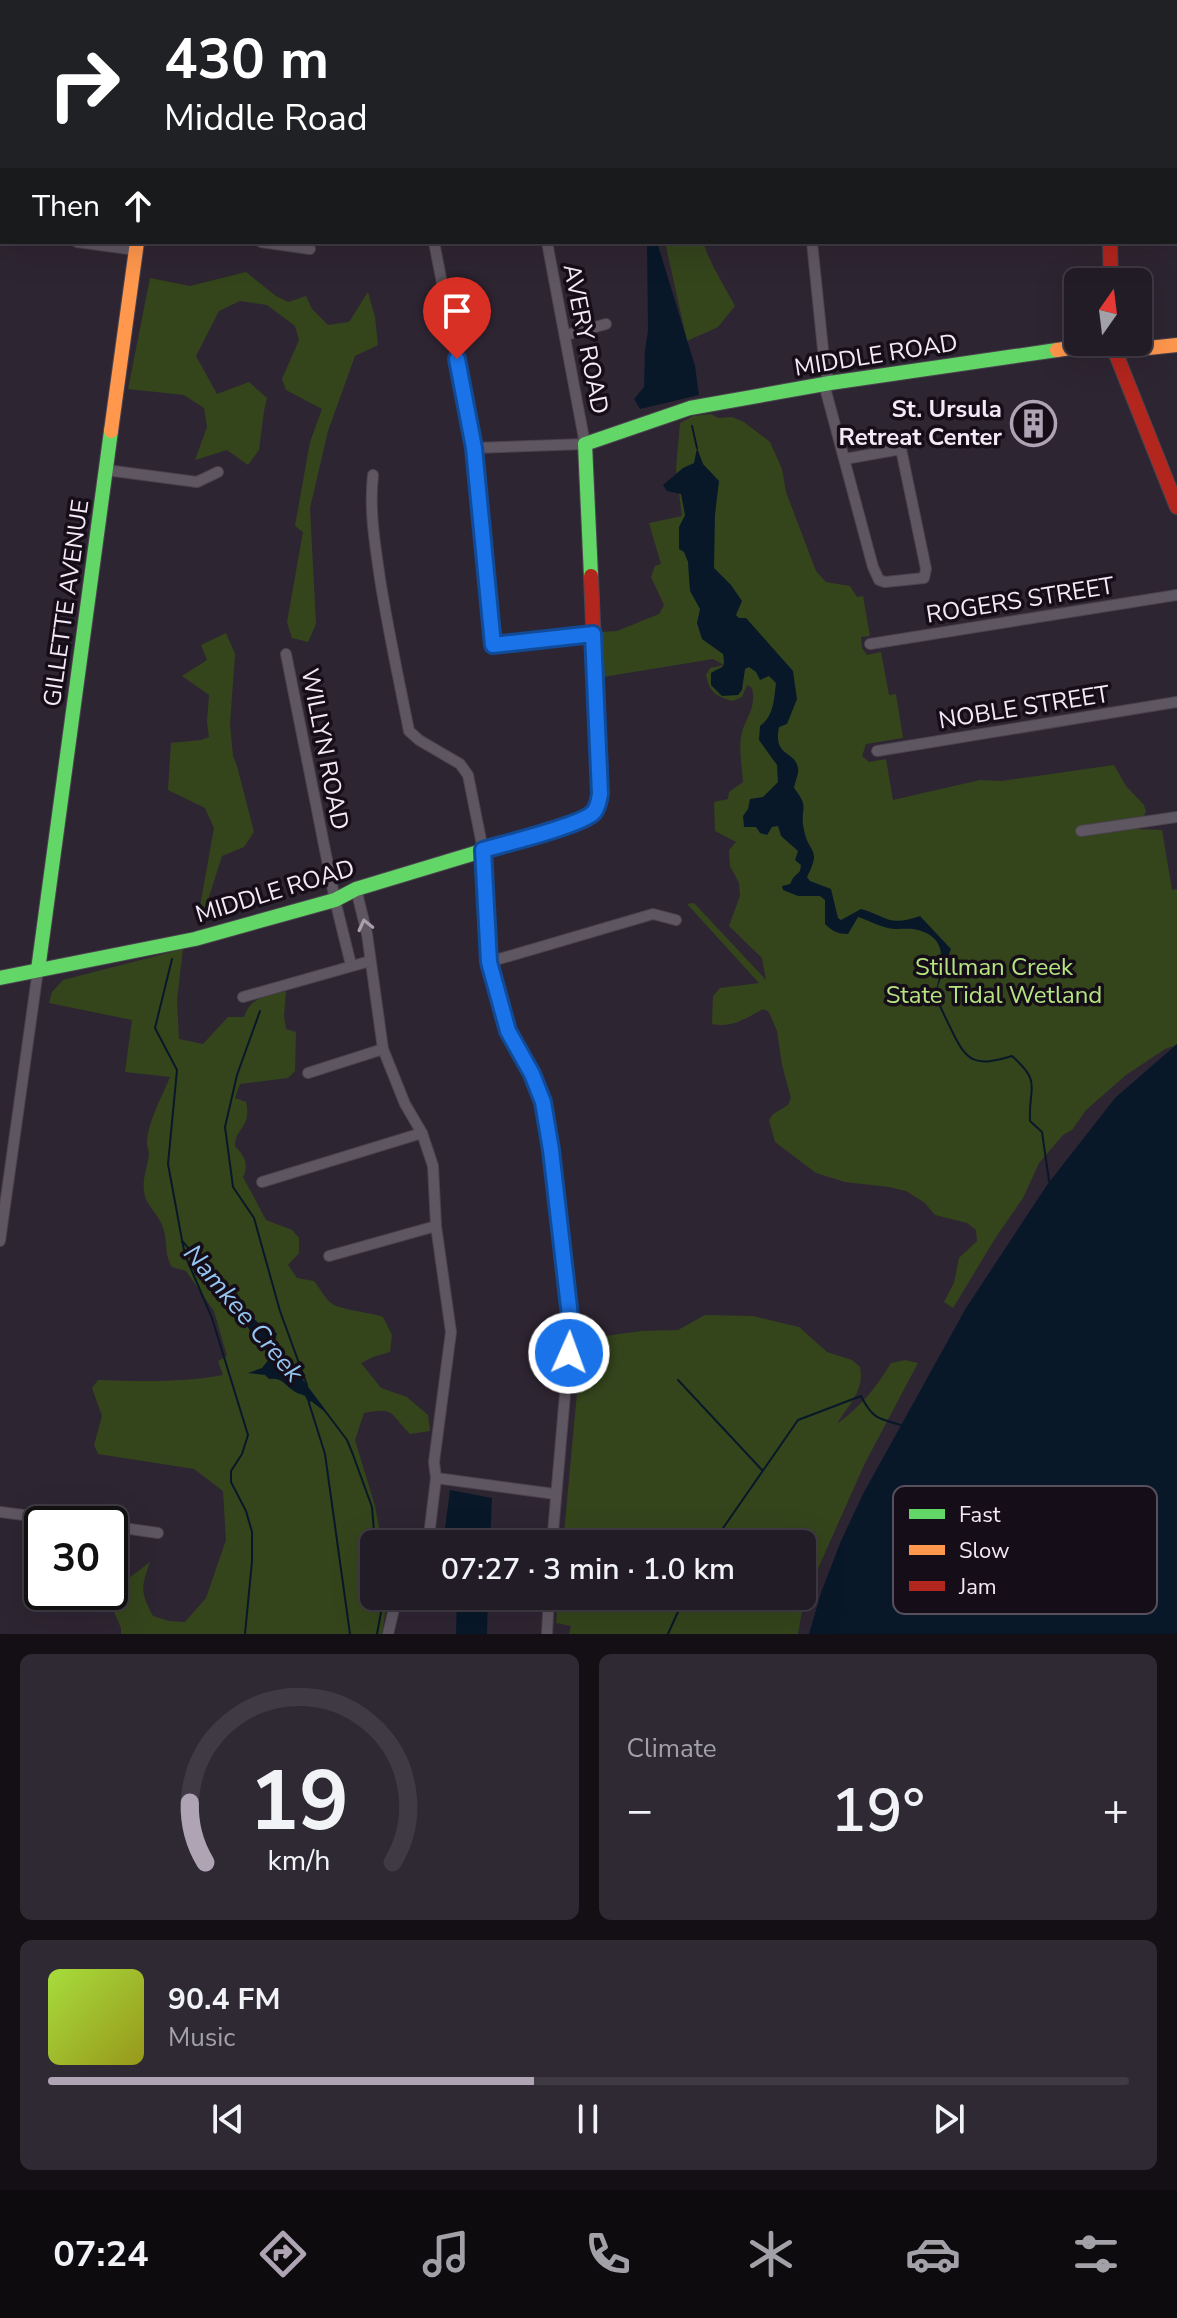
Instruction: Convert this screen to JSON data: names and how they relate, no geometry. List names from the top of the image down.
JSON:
{
  "streets": {
    "main road": ["MIDDLE ROAD", "GILLETTE AVENUE"],
    "street": [
      "AVERY ROAD",
      "ROGERS STREET",
      "NOBLE STREET",
      "WILLYN ROAD"
    ]
  },
  "crossings": [
    ["AVERY ROAD", "MIDDLE ROAD"],
    ["MIDDLE ROAD", "GILLETTE AVENUE"],
    ["MIDDLE ROAD", "WILLYN ROAD"]
  ],
  "water": ["Namkee Creek"],
  "parks": ["Stillman Creek State Tidal Wetland"],
  "places": {
    "building": ["St. Ursula Retreat Center"]
  },
  "legend": ["Fast", "Slow", "Jam"],
  "north": "top",
  "page": {
    "turn": ["430 m", "Middle Road"],
    "then": "Then",
    "limit": "30",
    "trip": "07:27 · 3 min · 1.0 km",
    "tile": "Climate",
    "heat": ["−", "19°", "+"],
    "song": ["90.4 FM", "Music"],
    "tabs": "07:24",
    "gauge": ["19", "km/h"]
  }
}
